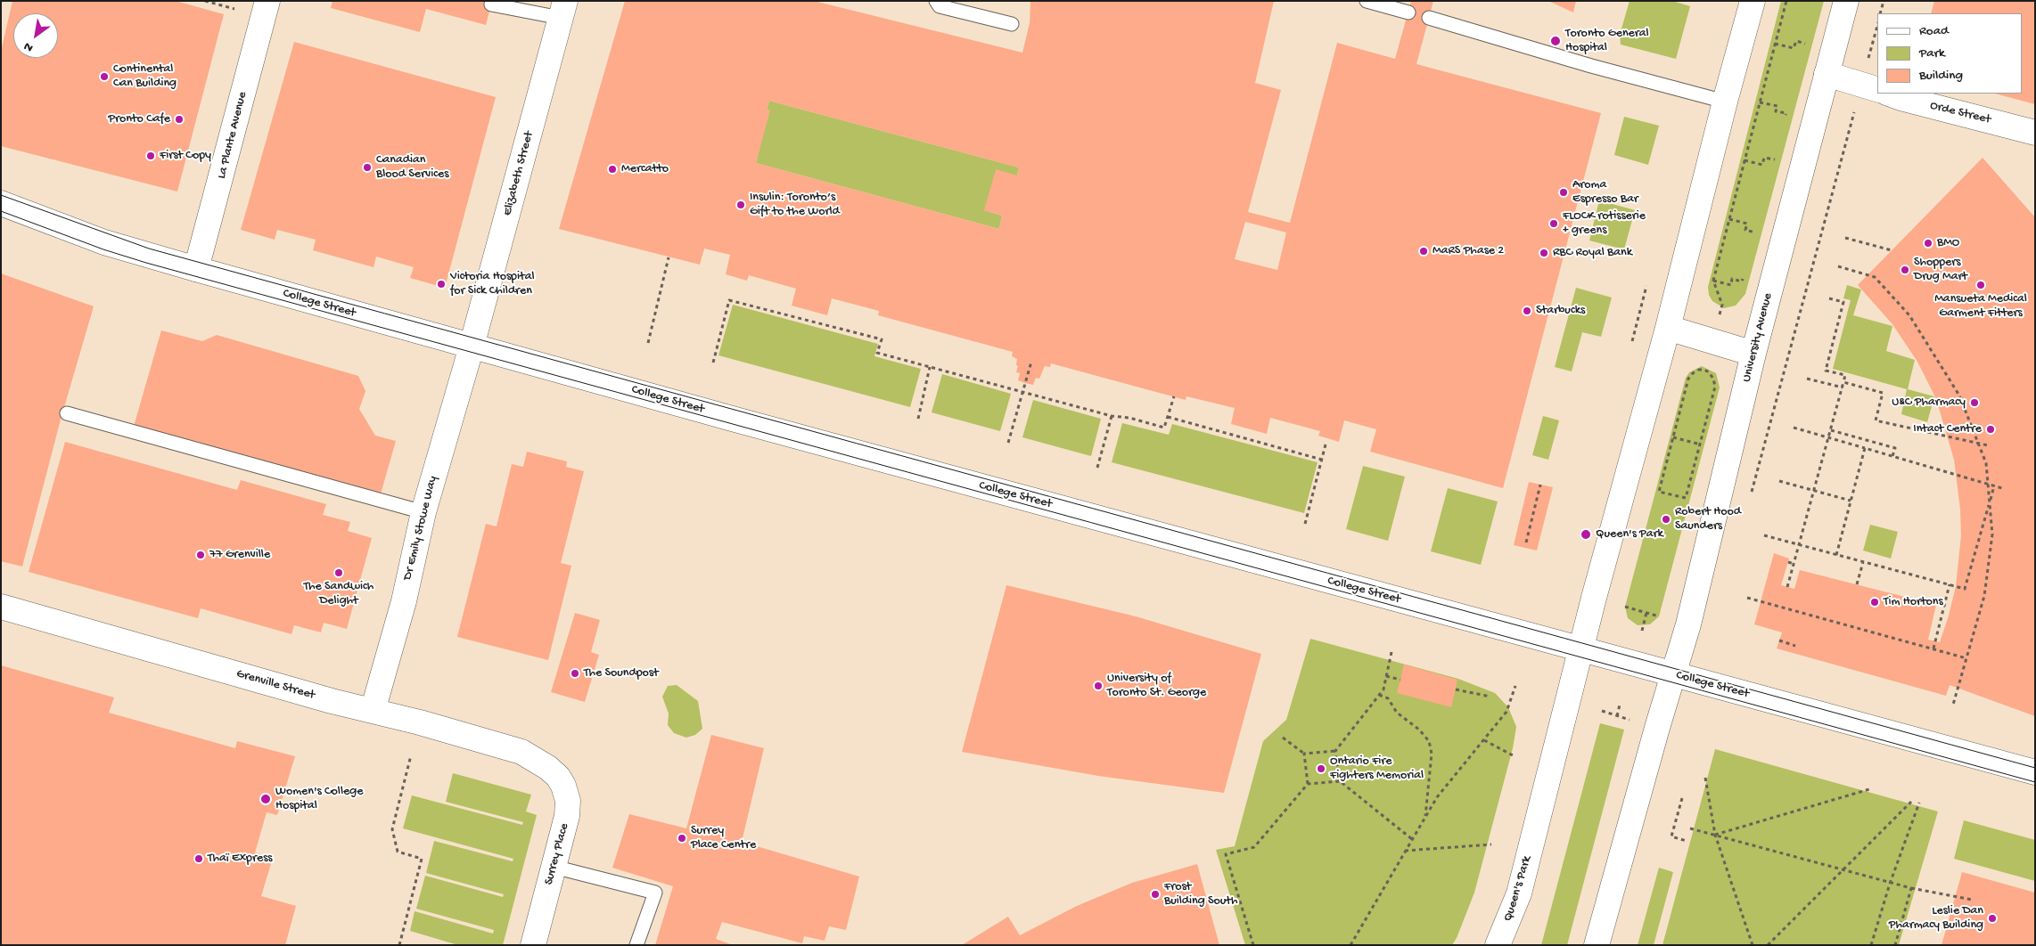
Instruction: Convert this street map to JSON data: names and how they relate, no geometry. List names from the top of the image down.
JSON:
{
  "streets": {
    "main road": [
      "Orde Street",
      "La Plante Avenue",
      "Elizabeth Street",
      "College Street",
      "University Avenue",
      "Dr Emily Stowe Way",
      "Grenville Street",
      "Surrey Place",
      "Queen's Park"
    ]
  },
  "crossings": [
    ["La Plante Avenue", "College Street"],
    ["Elizabeth Street", "College Street"],
    ["Elizabeth Street", "Dr Emily Stowe Way"],
    ["College Street", "University Avenue"],
    ["College Street", "Dr Emily Stowe Way"],
    ["College Street", "Queen's Park"],
    ["Dr Emily Stowe Way", "Grenville Street"],
    ["Grenville Street", "Surrey Place"]
  ],
  "places": [
    "Toronto General Hospital",
    "Continental Can Building",
    "Pronto Cafe",
    "First Copy",
    "Canadian Blood Services",
    "Mercatto",
    "Aroma Espresso Bar",
    "Insulin: Toronto’s Gift to the World",
    "FLOCK rotisserie + greens",
    "BMO",
    "MaRS Phase 2",
    "RBC Royal Bank",
    "Shoppers Drug Mart",
    "Victoria Hospital for Sick Children",
    "Mansueta Medical Garment Fitters",
    "Starbucks",
    "U&C Pharmacy",
    "Intact Centre",
    "Robert Hood Saunders",
    "Queen's Park",
    "77 Grenville",
    "The Sandwich Delight",
    "Tim Hortons",
    "The Soundpost",
    "University of Toronto St. George",
    "Ontario Fire Fighters Memorial",
    "Women's College Hospital",
    "Surrey Place Centre",
    "Thaï Express",
    "Frost Building South",
    "Leslie Dan Pharmacy Building"
  ],
  "legend": ["Road", "Park", "Building"],
  "north": "bottom left"
}
